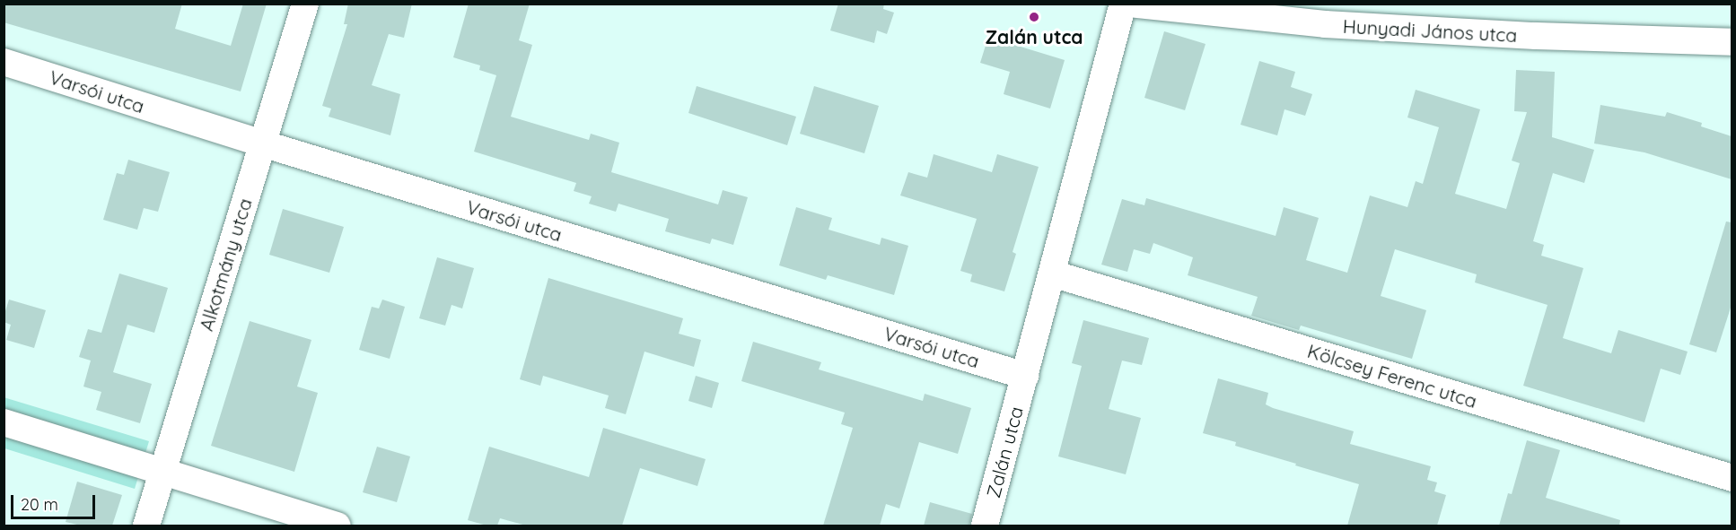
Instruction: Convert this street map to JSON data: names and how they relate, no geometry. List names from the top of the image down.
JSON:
{
  "streets": {
    "street": [
      "Hunyadi János utca",
      "Varsói utca",
      "Alkotmány utca",
      "Kölcsey Ferenc utca",
      "Zalán utca"
    ]
  },
  "crossings": [
    ["Varsói utca", "Alkotmány utca"],
    ["Varsói utca", "Zalán utca"],
    ["Kölcsey Ferenc utca", "Zalán utca"]
  ],
  "places": ["Zalán utca"],
  "scale_bar": "20 m"
}
